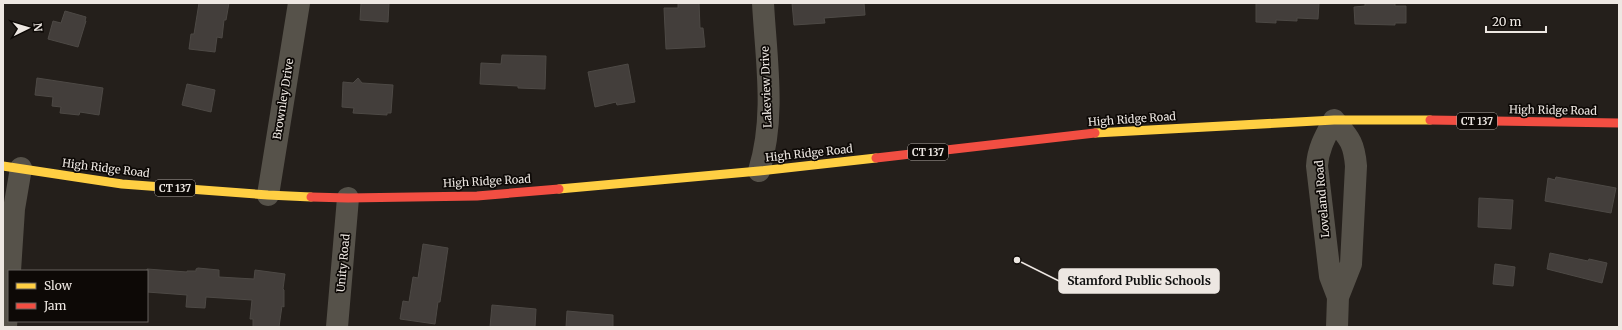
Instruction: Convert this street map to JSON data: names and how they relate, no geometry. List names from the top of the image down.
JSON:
{
  "streets": {
    "main road": ["High Ridge Road", "CT 137"],
    "street": [
      "Lakeview Drive",
      "Brownley Drive",
      "Loveland Road",
      "Unity Road"
    ]
  },
  "crossings": [
    ["Lakeview Drive", "High Ridge Road"],
    ["Brownley Drive", "High Ridge Road"],
    ["High Ridge Road", "Loveland Road"],
    ["High Ridge Road", "Unity Road"]
  ],
  "places": ["Stamford Public Schools"],
  "legend": ["Slow", "Jam"],
  "scale_bar": "20 m",
  "north": "right"
}
